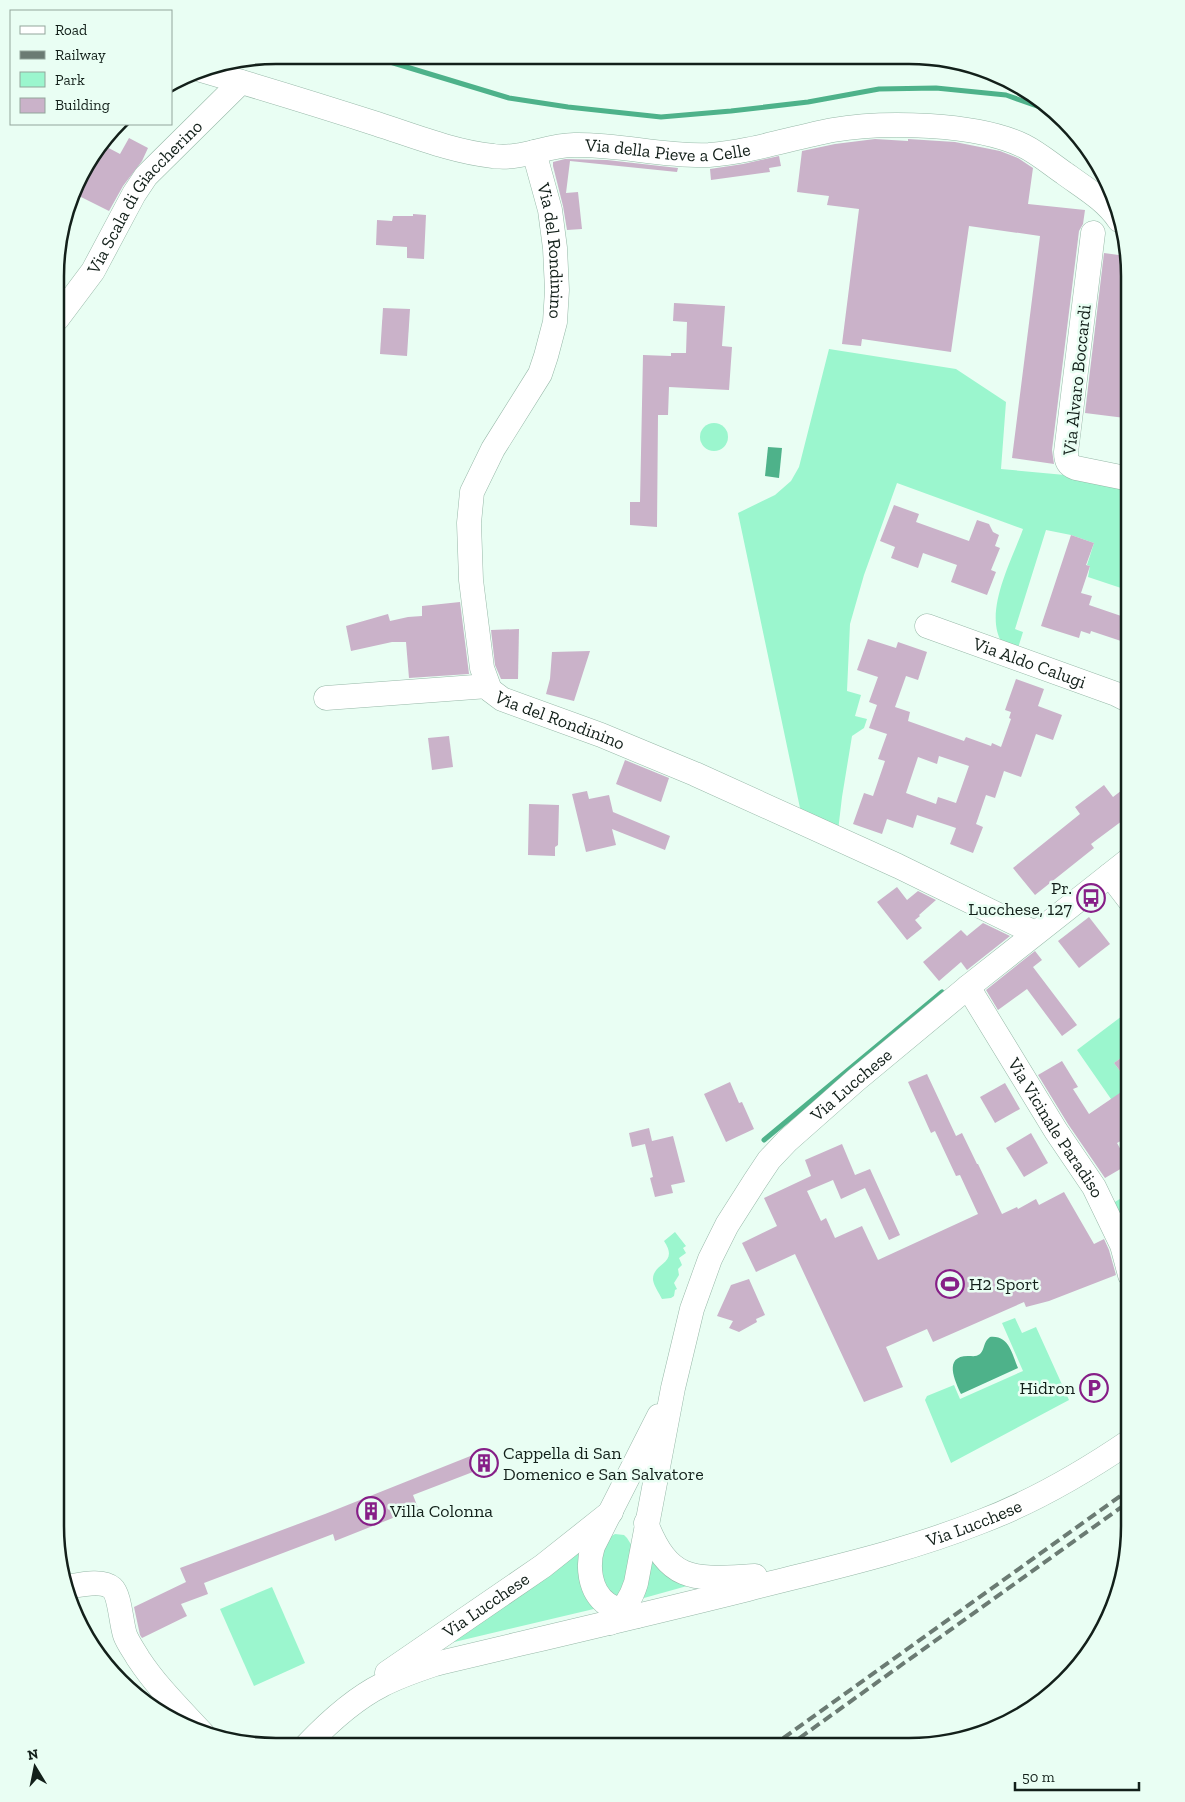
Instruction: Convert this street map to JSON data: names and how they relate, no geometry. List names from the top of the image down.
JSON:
{
  "streets": {
    "street": [
      "Via della Pieve a Celle",
      "Via Scala di Giaccherino",
      "Via del Rondinino",
      "Via Alvaro Boccardi",
      "Via Aldo Calugi",
      "Via Lucchese",
      "Via Vicinale Paradiso"
    ]
  },
  "crossings": [
    ["Via della Pieve a Celle", "Via Scala di Giaccherino"],
    ["Via della Pieve a Celle", "Via del Rondinino"],
    ["Via del Rondinino", "Via Lucchese"],
    ["Via Lucchese", "Via Vicinale Paradiso"]
  ],
  "places": {
    "bus stop": ["Pr. Lucchese, 127"],
    "sports": ["H2 Sport"],
    "parking": ["Hidron"],
    "building": ["Cappella di San Domenico e San Salvatore", "Villa Colonna"]
  },
  "legend": [
    "Road",
    "Railway",
    "Park",
    "Building"
  ],
  "scale_bar": "50 m",
  "north": "top"
}
